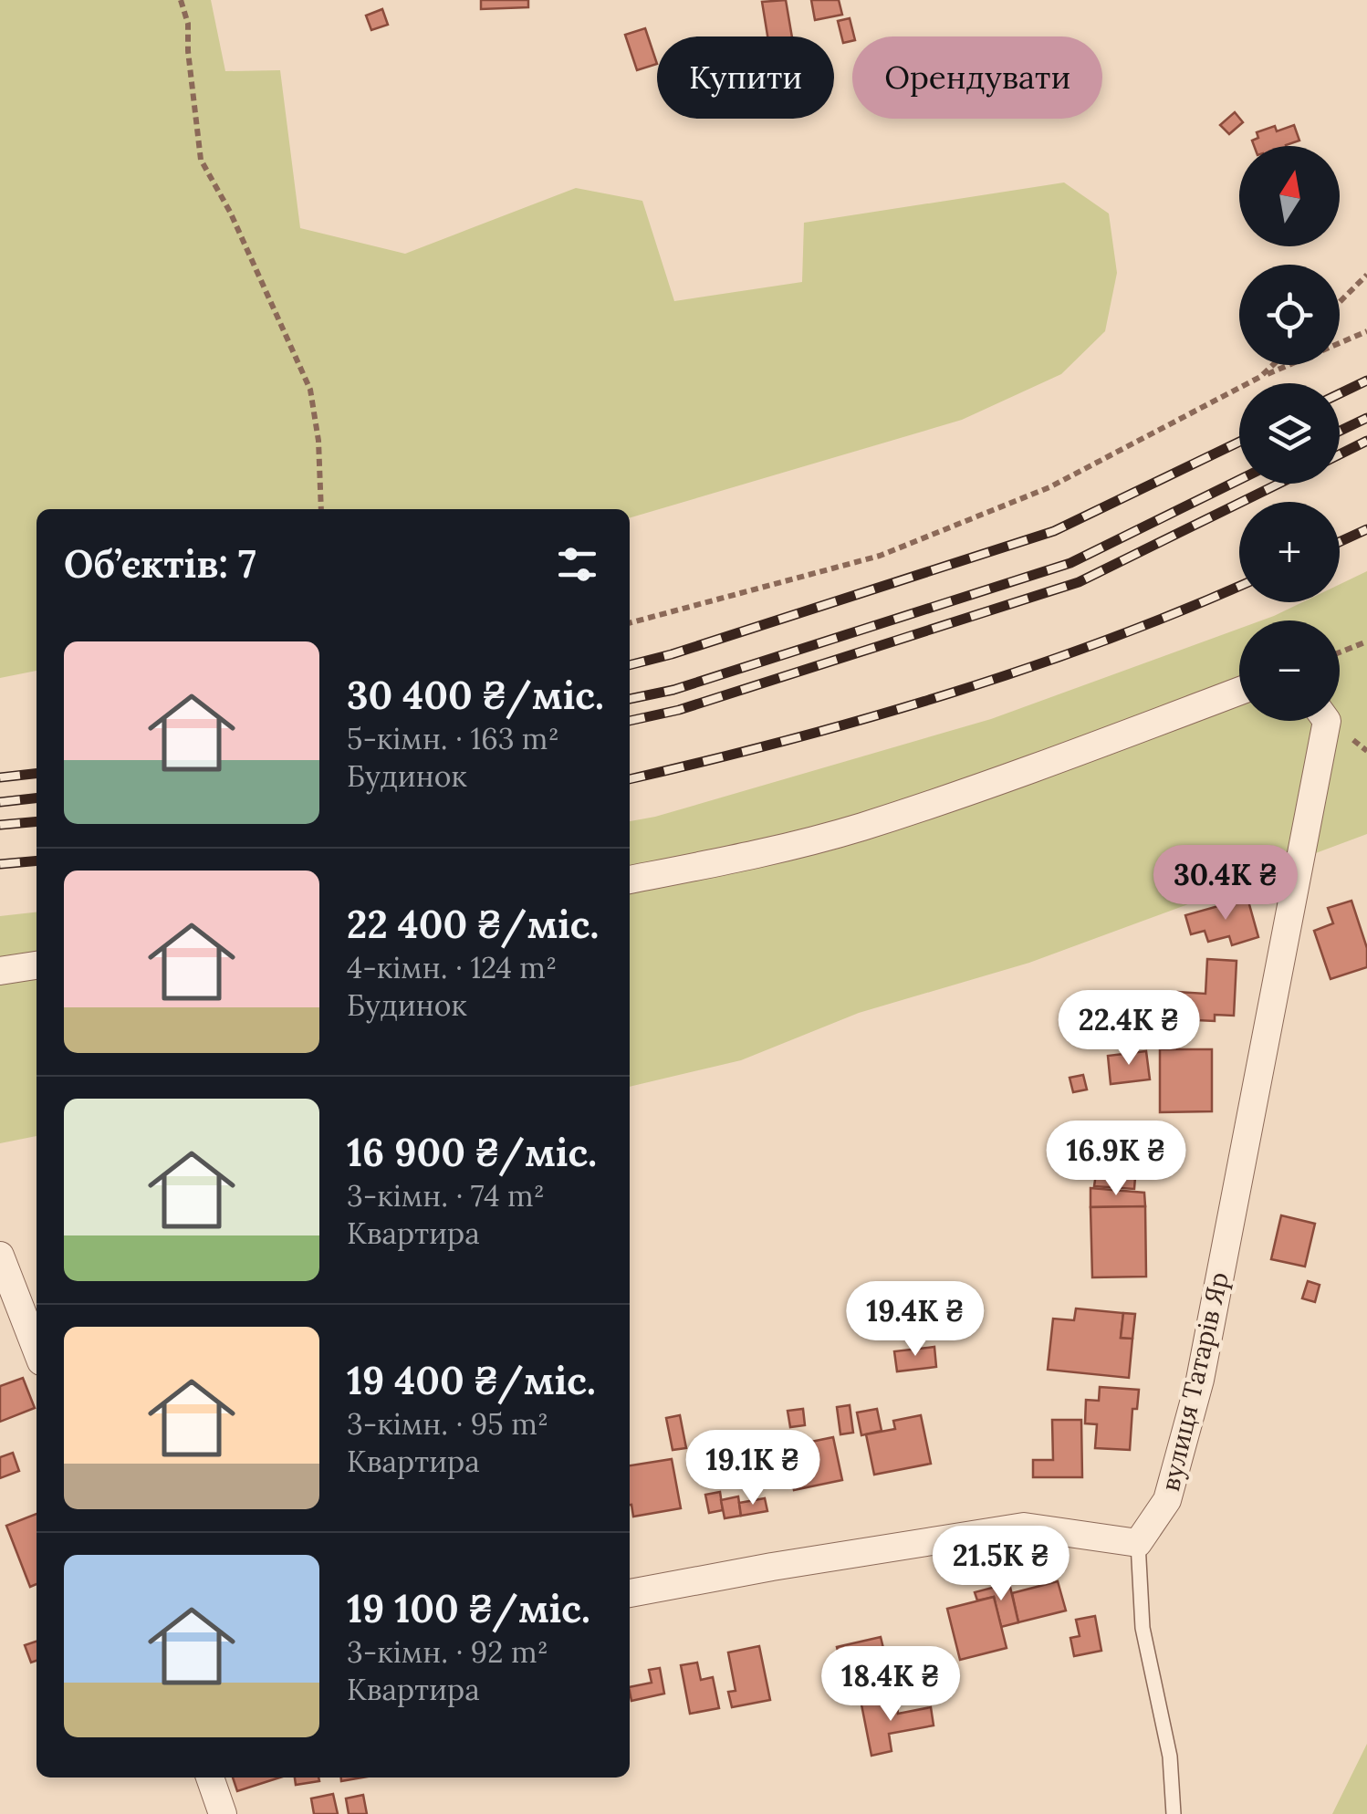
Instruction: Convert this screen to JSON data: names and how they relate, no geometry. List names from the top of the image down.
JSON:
{
  "streets": {
    "street": ["вулиця Татарів Яр"]
  },
  "north": "top",
  "page": {
    "chip": ["Купити", "Орендувати"],
    "map_buttons": ["+", "−"],
    "heading": "Об’єктів: 7",
    "list": [
      {
        "name": "30 400 ₴/міс.",
        "note": "5-кімн. · 163 m² · Будинок"
      },
      {
        "name": "22 400 ₴/міс.",
        "note": "4-кімн. · 124 m² · Будинок"
      },
      {
        "name": "16 900 ₴/міс.",
        "note": "3-кімн. · 74 m² · Квартира"
      },
      {
        "name": "19 400 ₴/міс.",
        "note": "3-кімн. · 95 m² · Квартира"
      },
      {
        "name": "19 100 ₴/міс.",
        "note": "3-кімн. · 92 m² · Квартира"
      }
    ],
    "price": [
      "30.4K ₴",
      "22.4K ₴",
      "16.9K ₴",
      "19.4K ₴",
      "19.1K ₴",
      "21.5K ₴",
      "18.4K ₴"
    ]
  }
}
